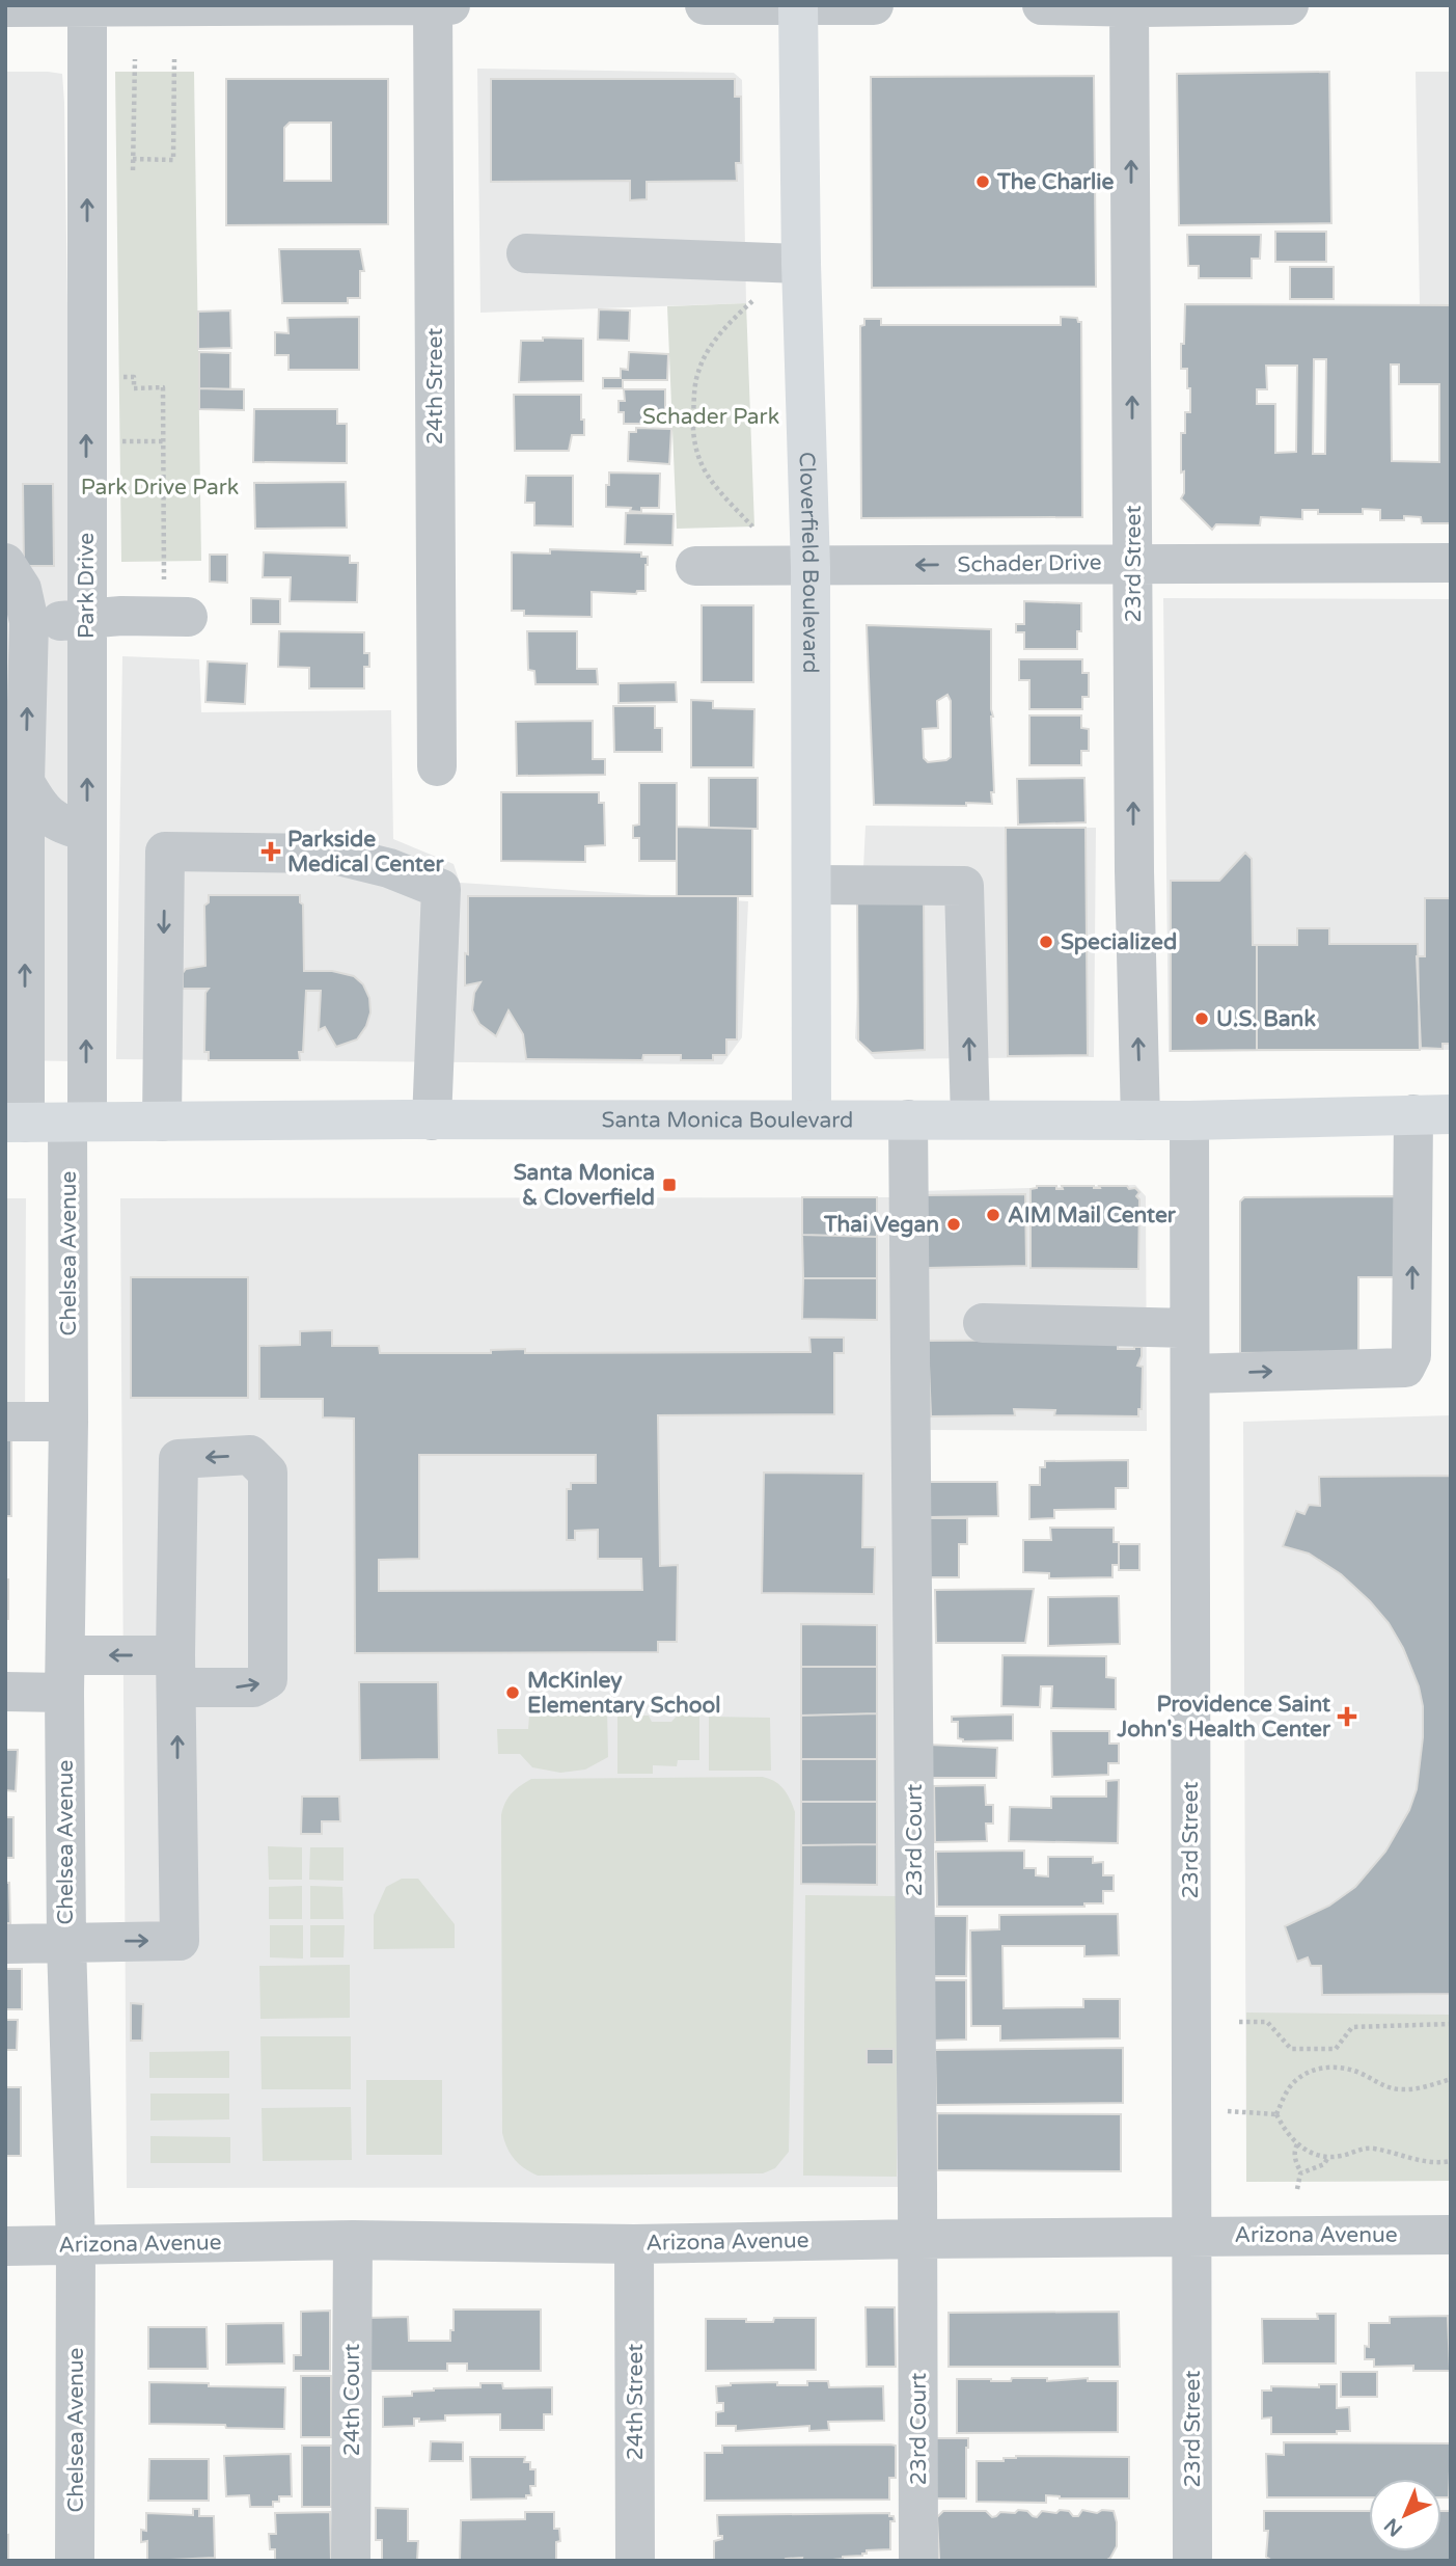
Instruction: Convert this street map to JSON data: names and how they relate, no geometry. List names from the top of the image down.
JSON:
{
  "streets": {
    "main road": ["Cloverfield Boulevard", "Santa Monica Boulevard"],
    "street": [
      "24th Street",
      "Schader Drive",
      "23rd Street",
      "Park Drive",
      "Chelsea Avenue",
      "23rd Court",
      "Arizona Avenue",
      "24th Court"
    ]
  },
  "crossings": [
    ["24th Street", "Arizona Avenue"],
    ["Cloverfield Boulevard", "Schader Drive"],
    ["Cloverfield Boulevard", "Santa Monica Boulevard"],
    ["Schader Drive", "23rd Street"],
    ["23rd Street", "Santa Monica Boulevard"],
    ["23rd Street", "Arizona Avenue"],
    ["Park Drive", "Santa Monica Boulevard"],
    ["Park Drive", "Chelsea Avenue"],
    ["Santa Monica Boulevard", "Chelsea Avenue"],
    ["Santa Monica Boulevard", "23rd Court"],
    ["Chelsea Avenue", "Arizona Avenue"],
    ["23rd Court", "Arizona Avenue"],
    ["Arizona Avenue", "24th Court"]
  ],
  "one_way": ["Schader Drive", "23rd Street"],
  "parks": ["Schader Park", "Park Drive Park"],
  "places": {
    "other": [
      "The Charlie",
      "Specialized",
      "U.S. Bank",
      "AIM Mail Center",
      "Thai Vegan",
      "McKinley Elementary School"
    ],
    "health": ["Parkside Medical Center", "Providence Saint John's Health Center"],
    "transit": ["Santa Monica & Cloverfield"]
  },
  "north": "bottom left"
}
